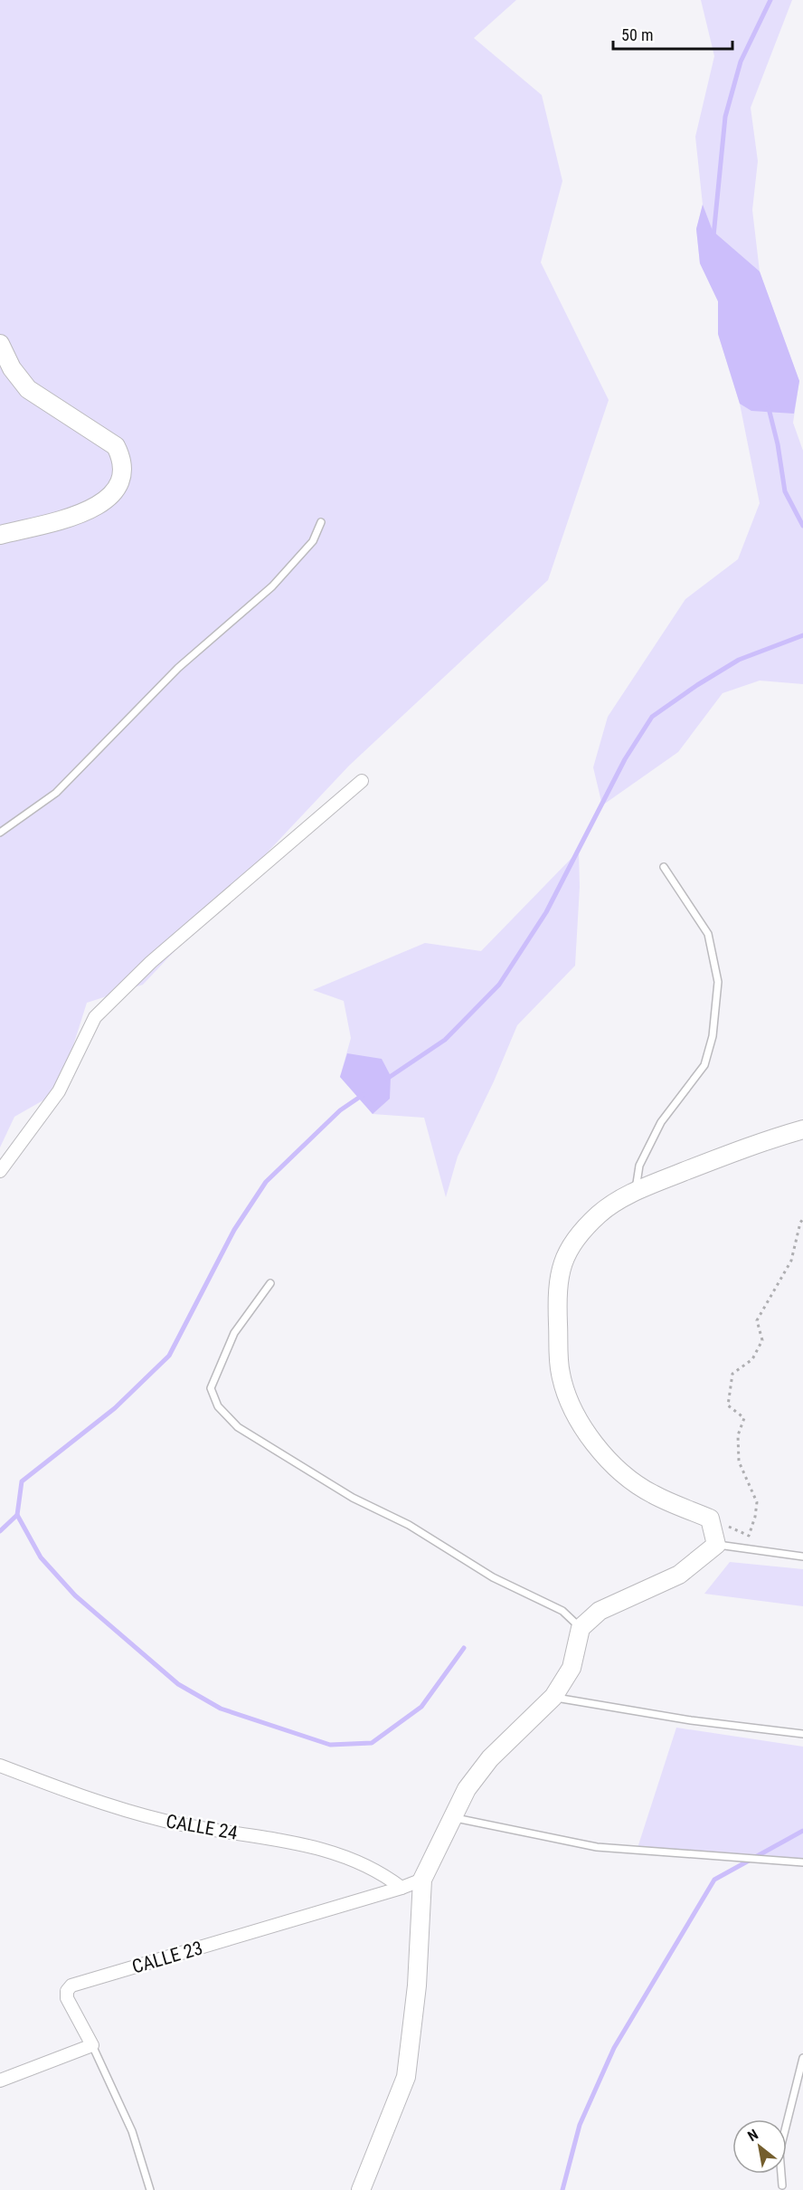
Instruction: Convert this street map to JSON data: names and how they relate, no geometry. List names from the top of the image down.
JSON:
{
  "streets": {
    "street": ["CALLE 24", "CALLE 23"]
  },
  "crossings": [
    ["CALLE 24", "CALLE 23"]
  ],
  "scale_bar": "50 m",
  "north": "top left"
}
